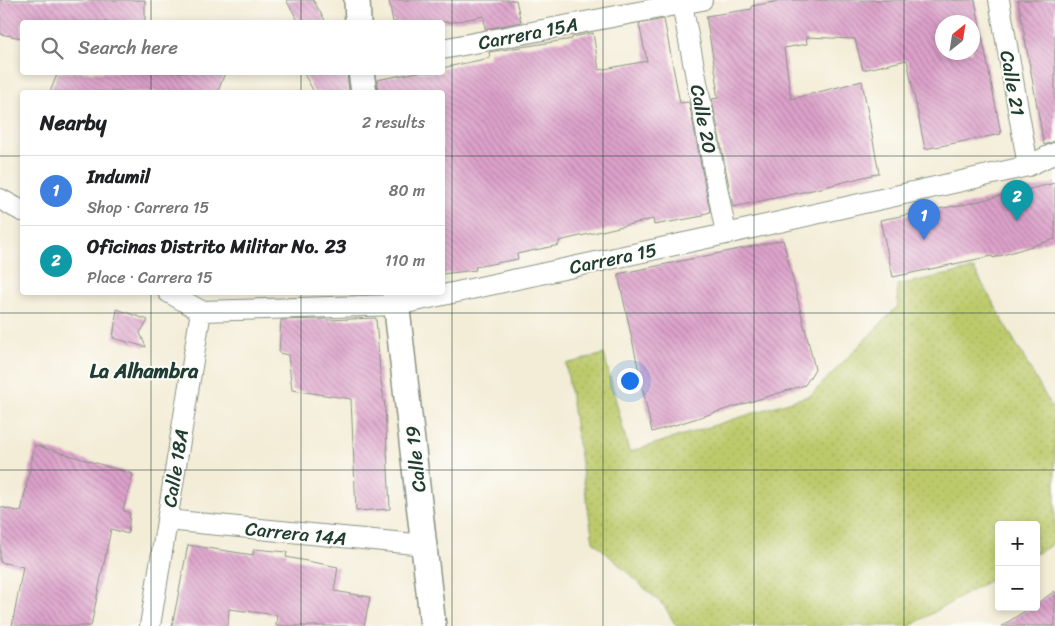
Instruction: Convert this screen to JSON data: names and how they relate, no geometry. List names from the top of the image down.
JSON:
{
  "streets": {
    "street": [
      "Carrera 15A",
      "Calle 21",
      "Calle 20",
      "Carrera 15",
      "Calle 19",
      "Calle 18A",
      "Carrera 14A"
    ]
  },
  "crossings": [
    ["Carrera 15A", "Calle 20"],
    ["Calle 21", "Carrera 15"],
    ["Calle 20", "Carrera 15"],
    ["Carrera 15", "Calle 19"],
    ["Carrera 15", "Calle 18A"],
    ["Calle 19", "Carrera 14A"],
    ["Calle 18A", "Carrera 14A"]
  ],
  "districts": ["La Alhambra"],
  "north": "top right",
  "page": {
    "search": "Search here",
    "heading": ["Nearby", "2 results"],
    "list": [
      {
        "mark": "1",
        "name": "Indumil",
        "note": "Shop · Carrera 15",
        "value": "80 m"
      },
      {
        "mark": "2",
        "name": "Oficinas Distrito Militar No. 23",
        "note": "Place · Carrera 15",
        "value": "110 m"
      }
    ],
    "pins": ["2", "1"],
    "map_buttons": ["+", "−"]
  }
}
